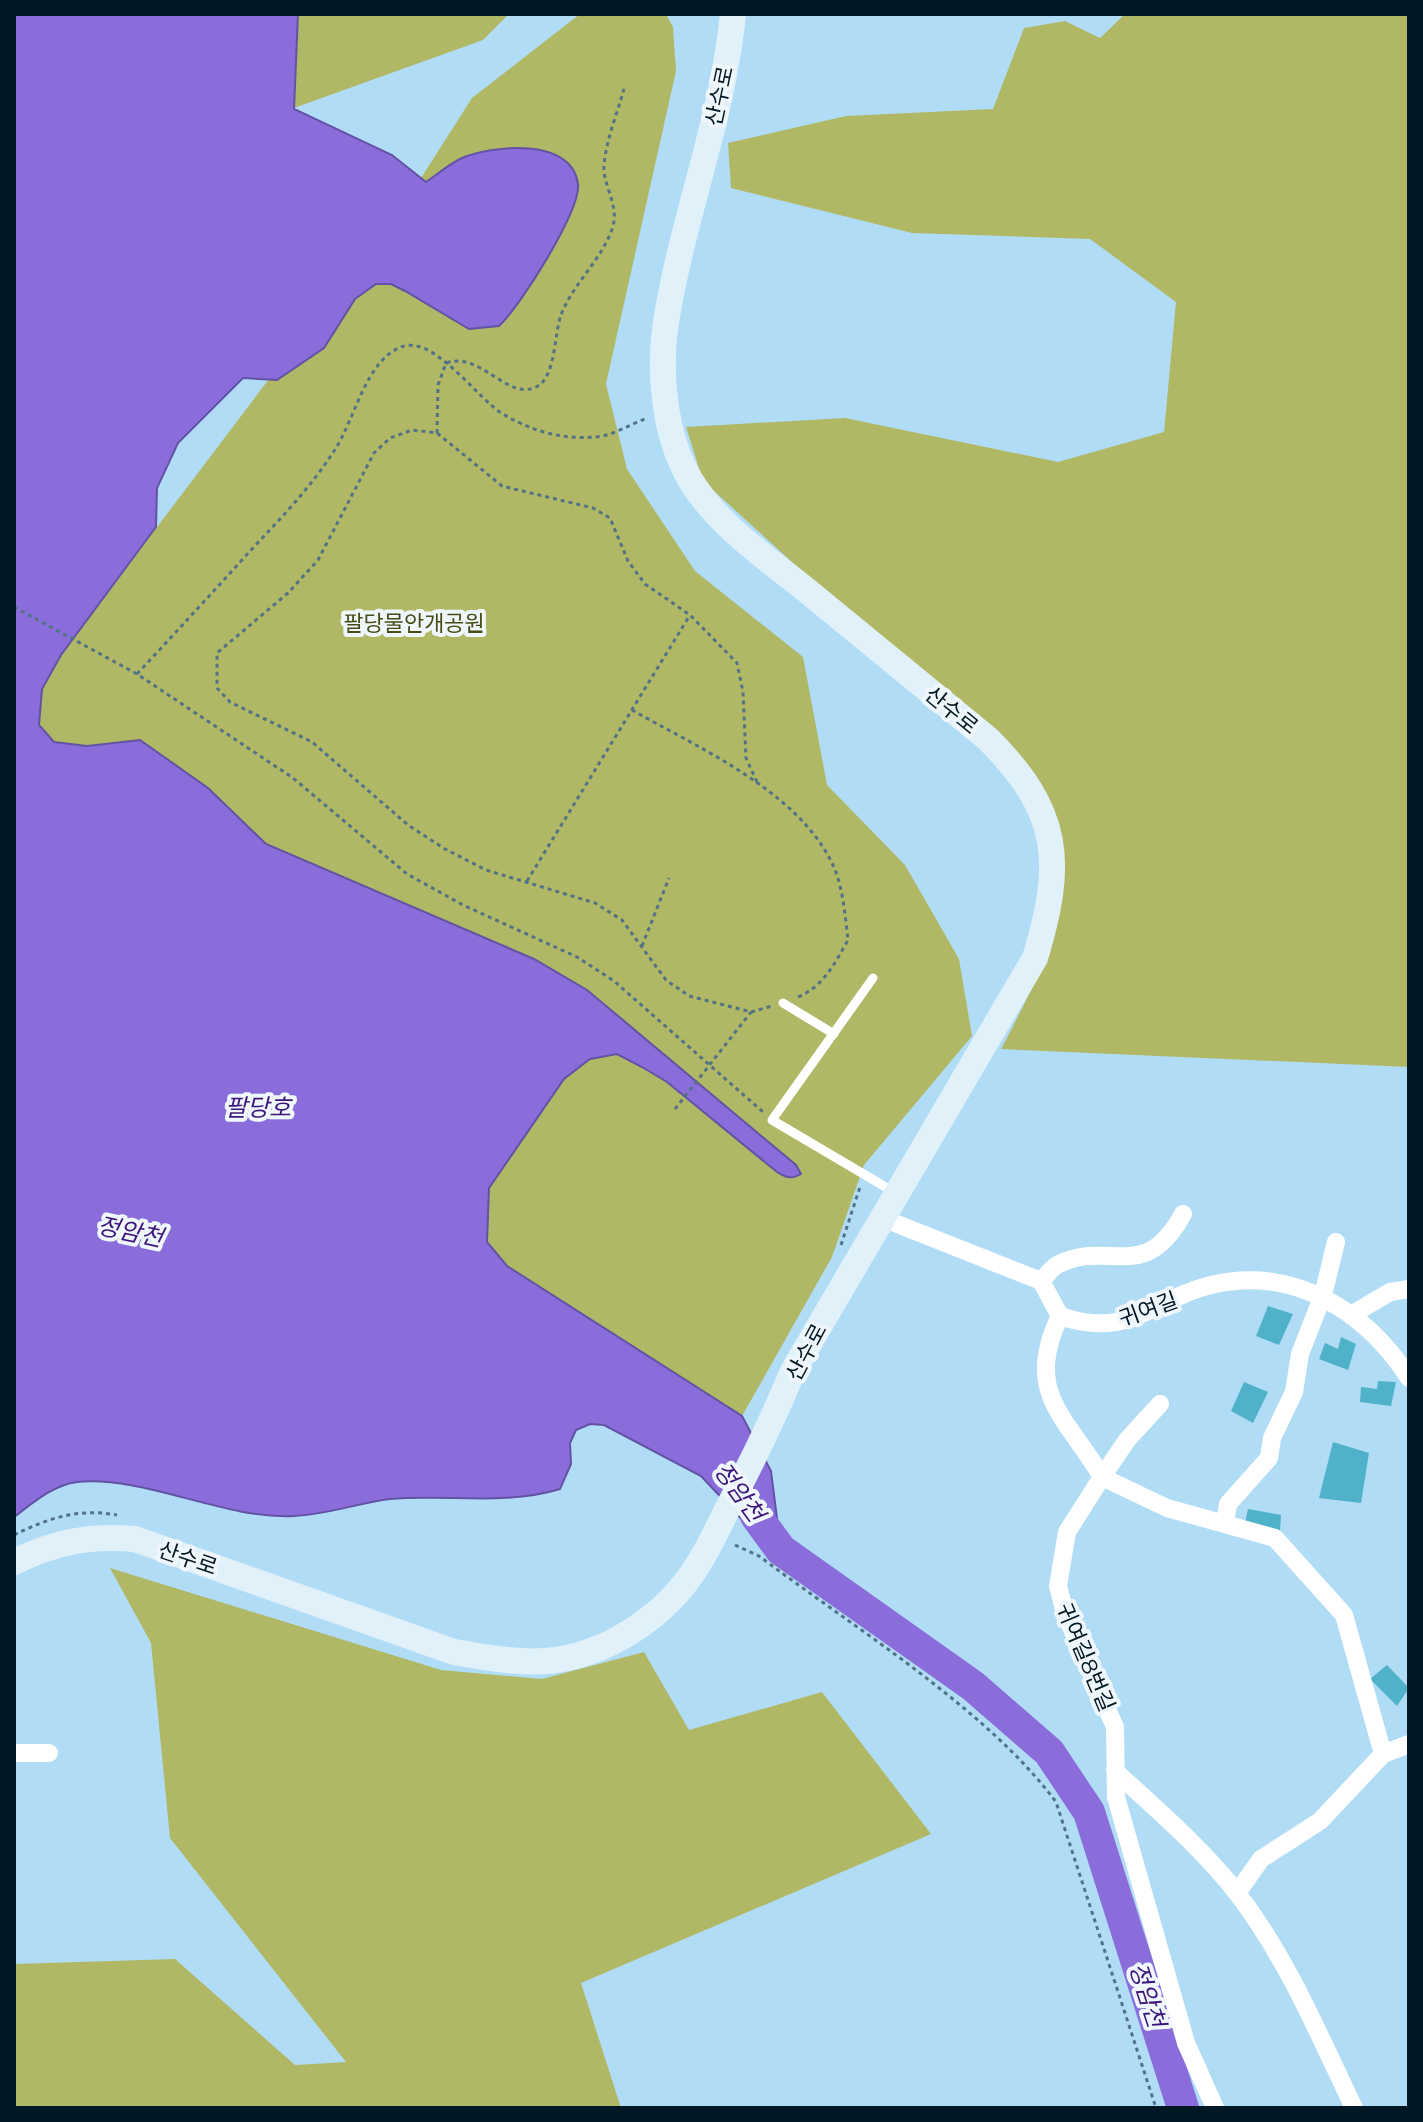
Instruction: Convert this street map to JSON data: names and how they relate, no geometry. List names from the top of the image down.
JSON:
{
  "streets": {
    "main road": ["산수로"],
    "street": ["귀여길", "귀여길8번길"]
  },
  "water": ["팔당호", "정암천"],
  "parks": ["팔당물안개공원"]
}
